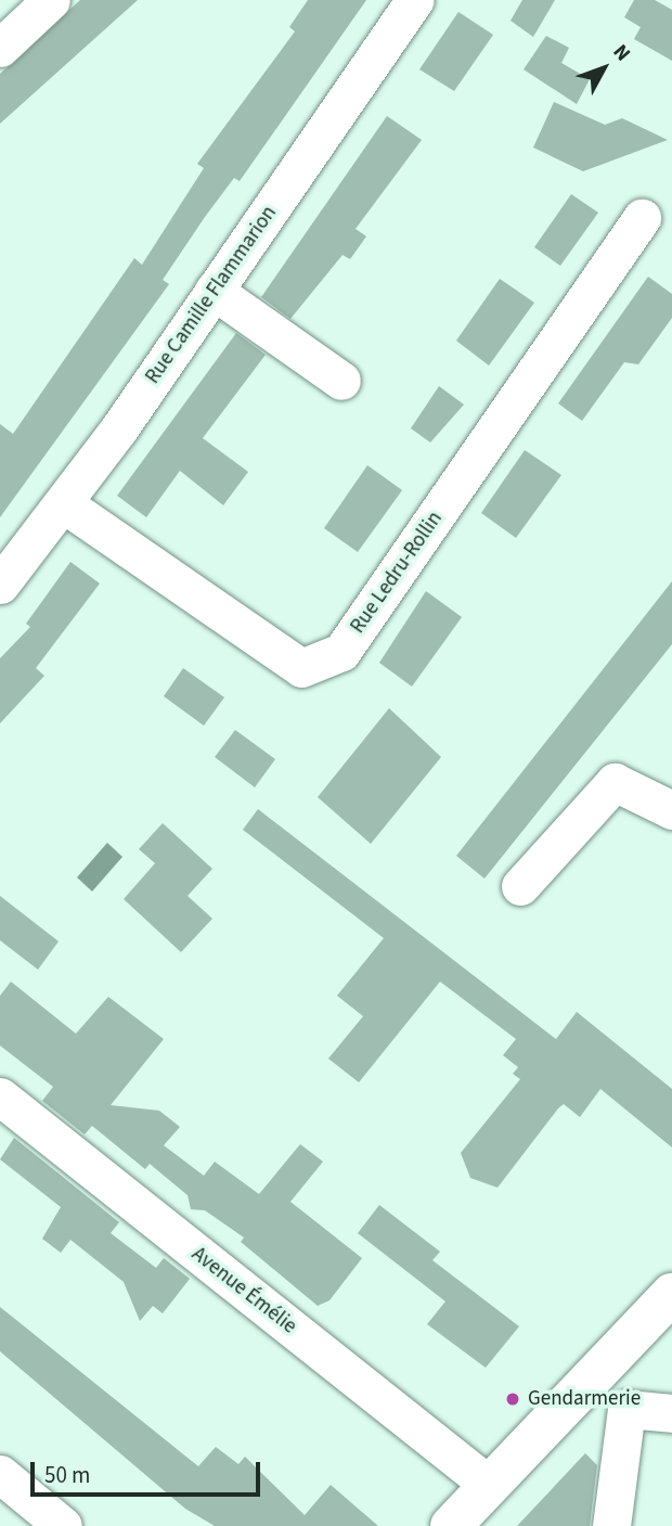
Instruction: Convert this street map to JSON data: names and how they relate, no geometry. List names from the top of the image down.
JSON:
{
  "streets": {
    "street": ["Rue Camille Flammarion", "Rue Ledru-Rollin", "Avenue Émélie"]
  },
  "crossings": [
    ["Rue Camille Flammarion", "Rue Ledru-Rollin"]
  ],
  "places": ["Gendarmerie"],
  "scale_bar": "50 m",
  "north": "top right"
}
